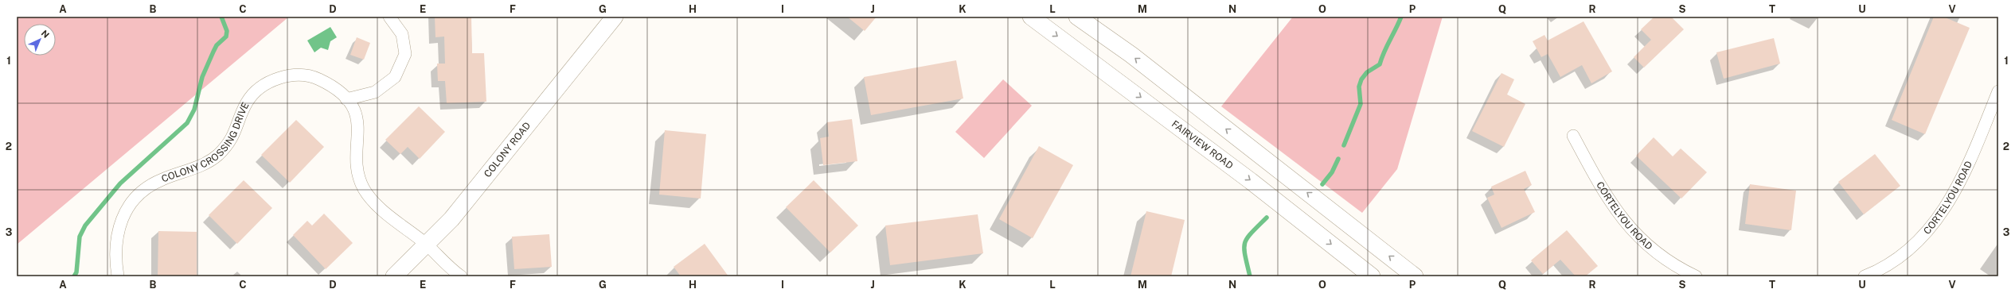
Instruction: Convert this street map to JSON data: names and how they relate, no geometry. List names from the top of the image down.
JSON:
{
  "streets": {
    "main road": ["FAIRVIEW ROAD", "COLONY ROAD"],
    "street": ["COLONY CROSSING DRIVE", "CORTELYOU ROAD"]
  },
  "crossings": [
    ["COLONY CROSSING DRIVE", "COLONY ROAD"]
  ],
  "north": "top right",
  "grid": {
    "columns": [
      "A",
      "B",
      "C",
      "D",
      "E",
      "F",
      "G",
      "H",
      "I",
      "J",
      "K",
      "L",
      "M",
      "N",
      "O",
      "P",
      "Q",
      "R",
      "S",
      "T",
      "U",
      "V"
    ],
    "rows": ["1", "2", "3"]
  }
}
